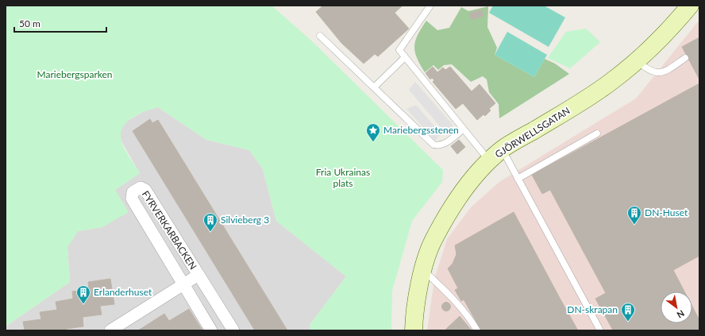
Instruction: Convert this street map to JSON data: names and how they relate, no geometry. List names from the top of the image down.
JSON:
{
  "streets": {
    "street": ["GJÖRWELLSGATAN", "FYRVERKARBACKEN"]
  },
  "parks": ["Mariebergsparken", "Fria Ukrainas plats"],
  "places": {
    "place": ["Mariebergsstenen"],
    "building": [
      "DN-Huset",
      "Silvieberg 3",
      "Erlanderhuset",
      "DN-skrapan"
    ]
  },
  "scale_bar": "50 m",
  "north": "bottom right"
}
